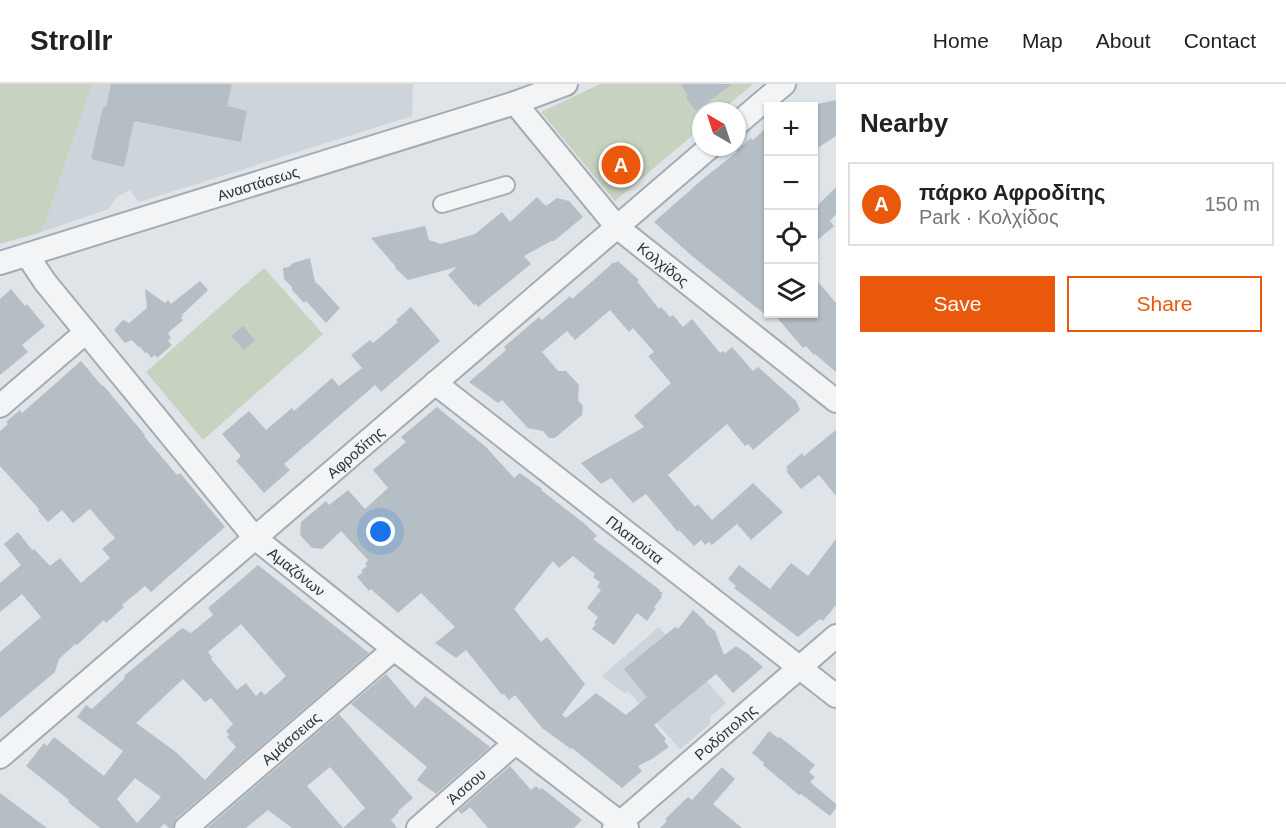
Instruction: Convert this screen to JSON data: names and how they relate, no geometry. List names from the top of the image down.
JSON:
{
  "streets": {
    "street": [
      "Αναστάσεως",
      "Κολχίδος",
      "Αφροδίτης",
      "Πλαπούτα",
      "Αμαζόνων",
      "Ροδόπολης",
      "Αμάσσειας",
      "Άσσου"
    ]
  },
  "crossings": [
    ["Αναστάσεως", "Κολχίδος"],
    ["Αναστάσεως", "Αμαζόνων"],
    ["Κολχίδος", "Αφροδίτης"],
    ["Αφροδίτης", "Πλαπούτα"],
    ["Αφροδίτης", "Αμαζόνων"],
    ["Πλαπούτα", "Ροδόπολης"],
    ["Αμαζόνων", "Ροδόπολης"],
    ["Αμαζόνων", "Αμάσσειας"],
    ["Αμαζόνων", "Άσσου"]
  ],
  "north": "top left",
  "page": {
    "header": "Strollr",
    "nav": [
      "Home",
      "Map",
      "About",
      "Contact"
    ],
    "heading": "Nearby",
    "map_buttons": ["+", "−"],
    "pins": "A",
    "list": [
      {
        "mark": "A",
        "name": "πάρκο Αφροδίτης",
        "note": "Park · Κολχίδος",
        "value": "150 m"
      }
    ],
    "buttons": ["Save", "Share"]
  }
}
